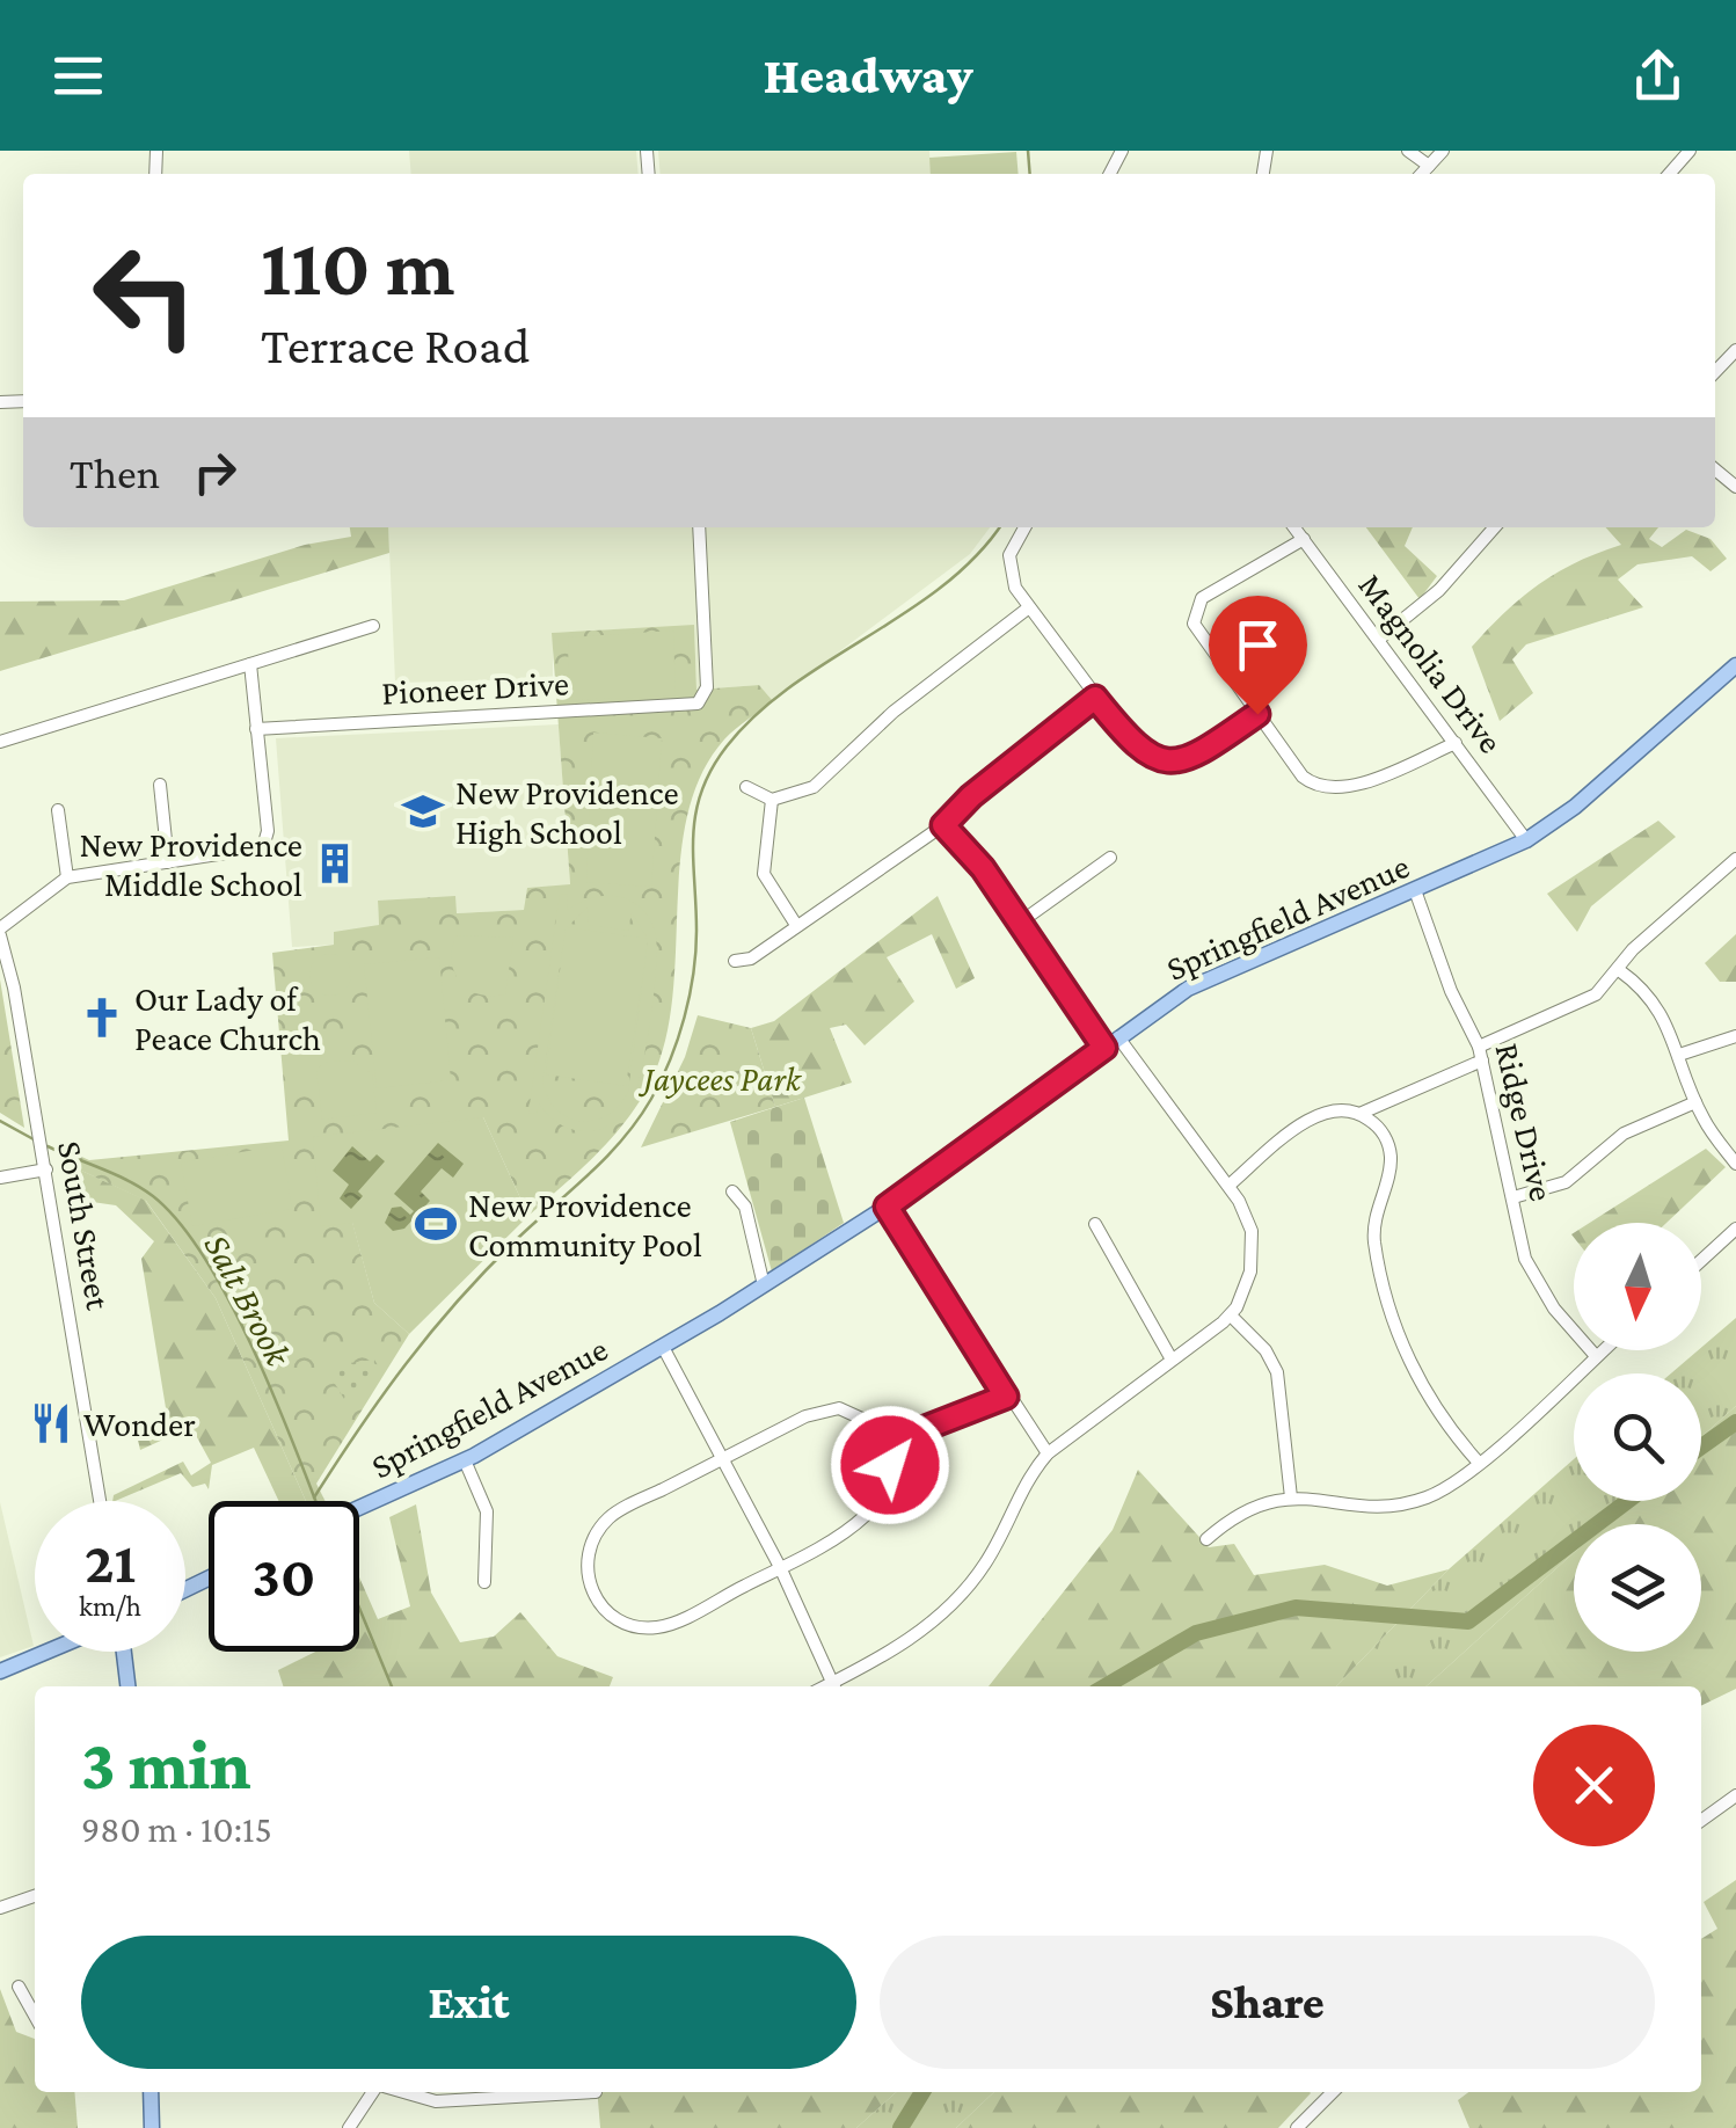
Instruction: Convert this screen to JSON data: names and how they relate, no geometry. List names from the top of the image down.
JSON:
{
  "streets": {
    "main road": ["Springfield Avenue"],
    "street": [
      "Magnolia Drive",
      "Pioneer Drive",
      "Ridge Drive",
      "South Street"
    ]
  },
  "crossings": [
    ["Magnolia Drive", "Springfield Avenue"],
    ["Springfield Avenue", "Ridge Drive"]
  ],
  "water": ["Salt Brook"],
  "parks": ["Jaycees Park"],
  "places": {
    "school or university": ["New Providence High School"],
    "building": ["New Providence Middle School"],
    "church": ["Our Lady of Peace Church"],
    "sports": ["New Providence Community Pool"],
    "restaurant": ["Wonder"]
  },
  "north": "bottom",
  "page": {
    "header": "Headway",
    "turn": ["110 m", "Terrace Road"],
    "then": "Then",
    "speed": "21 km/h",
    "limit": "30",
    "heading": ["3 min", "980 m · 10:15"],
    "buttons": ["Exit", "Share"]
  }
}
